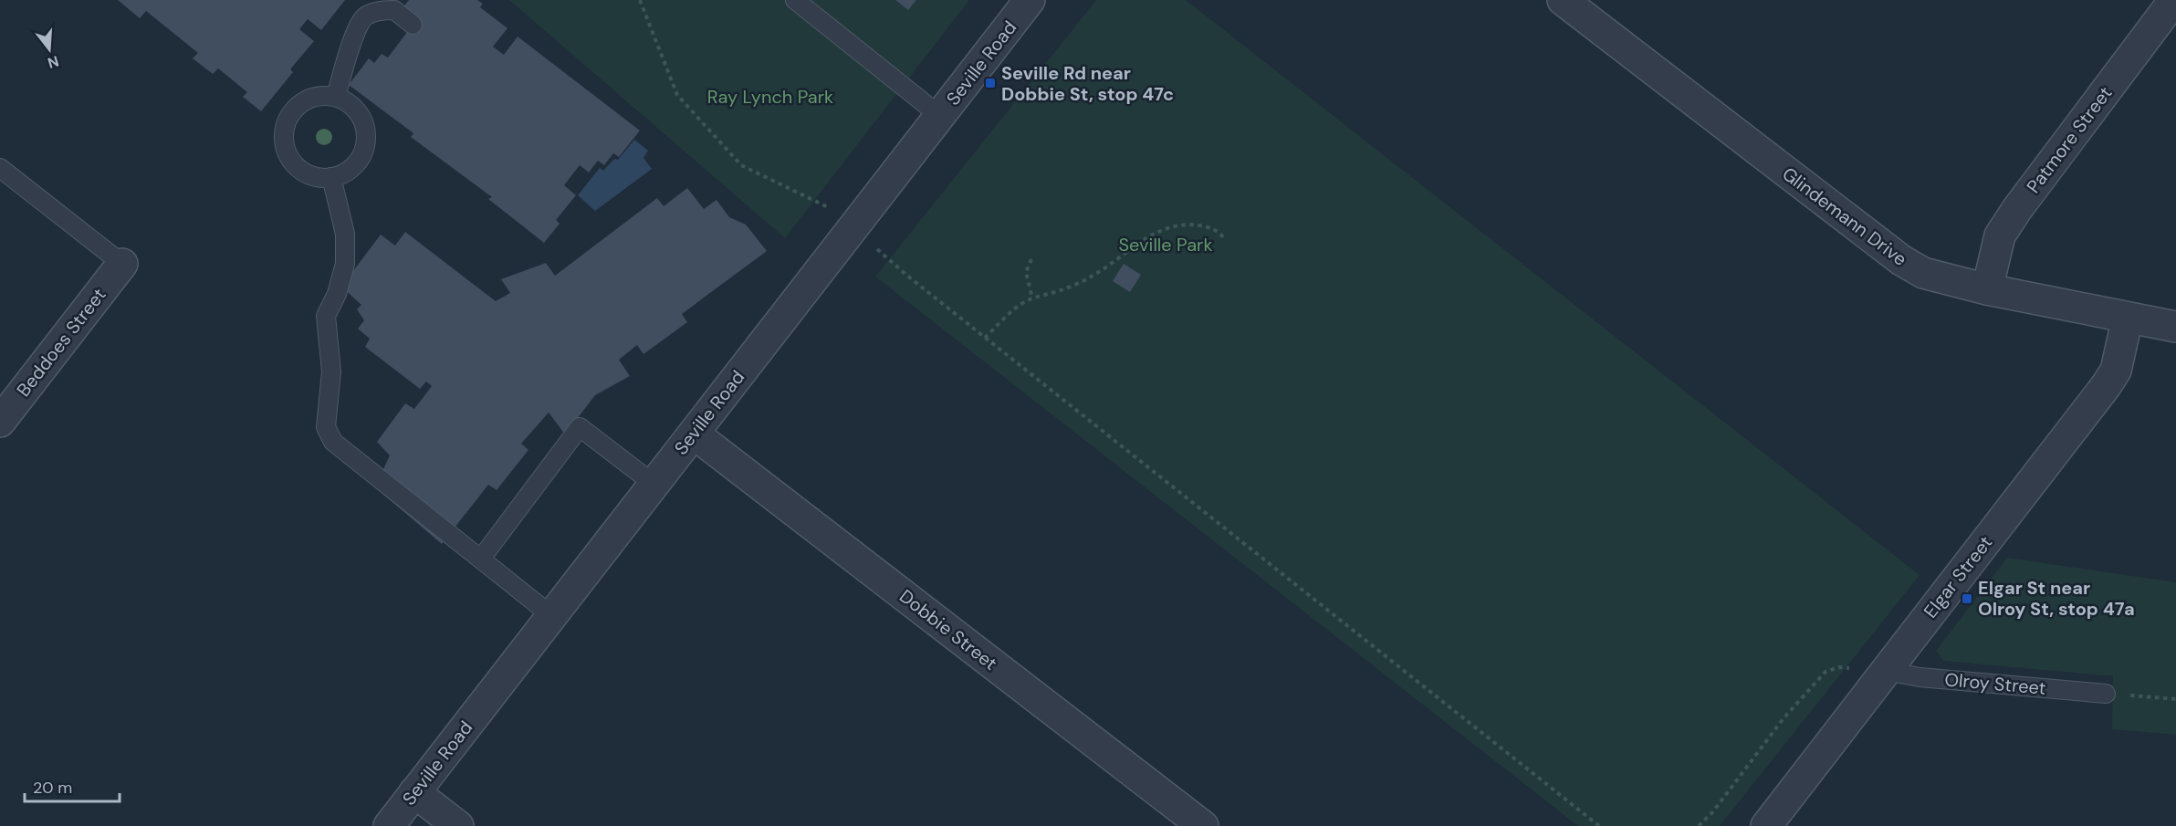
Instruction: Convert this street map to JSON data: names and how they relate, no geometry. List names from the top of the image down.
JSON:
{
  "streets": {
    "street": [
      "Seville Road",
      "Patmore Street",
      "Glindemann Drive",
      "Beddoes Street",
      "Elgar Street",
      "Dobbie Street"
    ],
    "lane": ["Olroy Street"]
  },
  "crossings": [
    ["Seville Road", "Dobbie Street"],
    ["Patmore Street", "Glindemann Drive"],
    ["Glindemann Drive", "Elgar Street"],
    ["Elgar Street", "Olroy Street"]
  ],
  "parks": ["Ray Lynch Park", "Seville Park"],
  "places": {
    "transit": ["Seville Rd near Dobbie St, stop 47c", "Elgar St near Olroy St, stop 47a"]
  },
  "scale_bar": "20 m",
  "north": "bottom"
}
